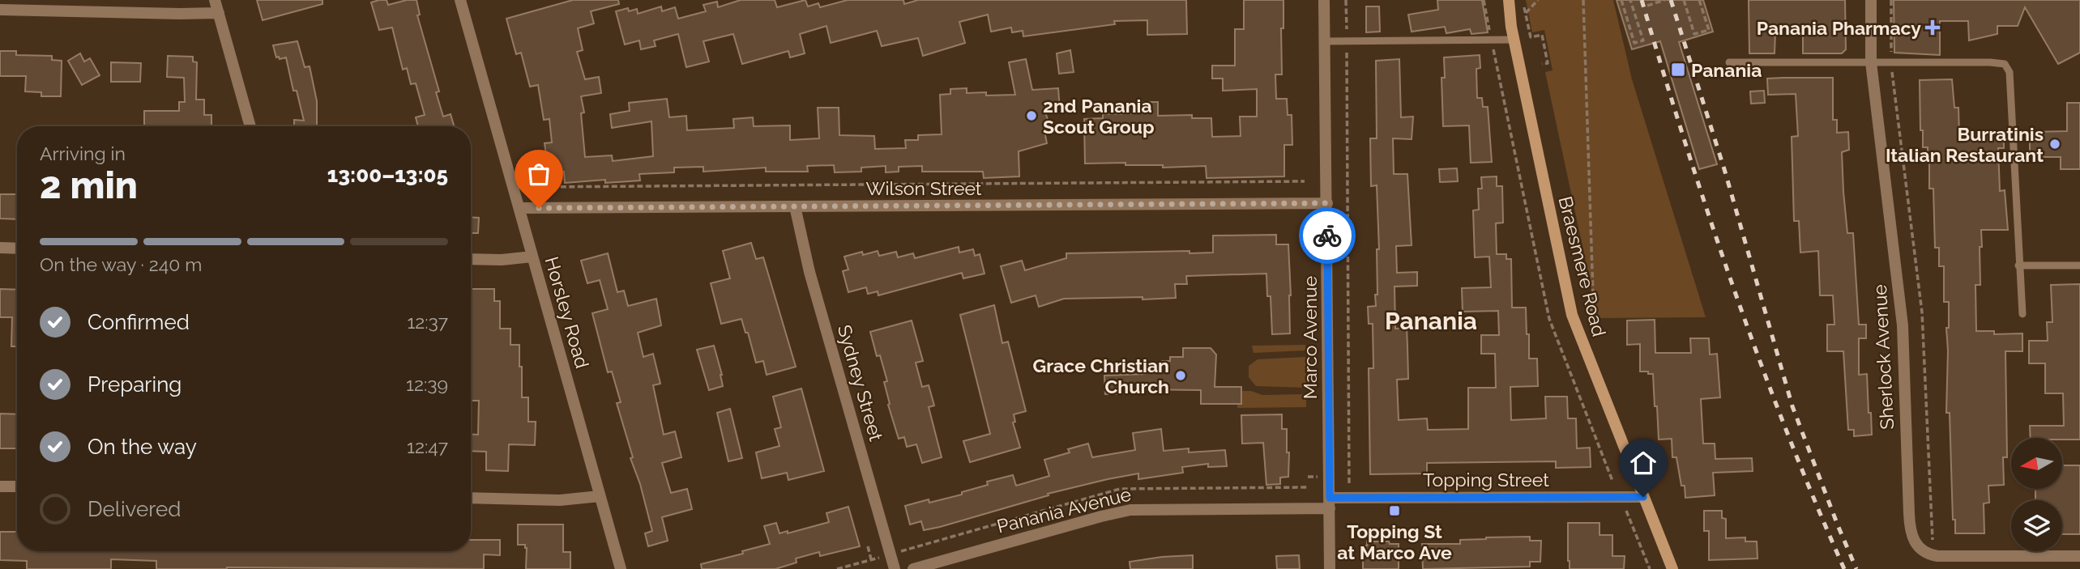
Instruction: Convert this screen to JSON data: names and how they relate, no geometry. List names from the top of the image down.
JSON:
{
  "streets": {
    "street": [
      "Wilson Street",
      "Braesmere Road",
      "Horsley Road",
      "Marco Avenue",
      "Sherlock Avenue",
      "Sydney Street",
      "Topping Street",
      "Panania Avenue"
    ]
  },
  "crossings": [
    ["Wilson Street", "Horsley Road"],
    ["Wilson Street", "Marco Avenue"],
    ["Wilson Street", "Sydney Street"],
    ["Braesmere Road", "Topping Street"],
    ["Marco Avenue", "Topping Street"],
    ["Marco Avenue", "Panania Avenue"],
    ["Topping Street", "Panania Avenue"]
  ],
  "districts": ["Panania"],
  "places": {
    "health": ["Panania Pharmacy"],
    "transit": ["Panania", "Topping St at Marco Ave"],
    "other": ["2nd Panania Scout Group", "Burratinis Italian Restaurant", "Grace Christian Church"]
  },
  "north": "left",
  "page": {
    "heading": ["2 min", "Arriving in", "13:00–13:05"],
    "bar": "On the way · 240 m",
    "list": [
      ["Confirmed", "12:37"],
      ["Preparing", "12:39"],
      ["On the way", "12:47"],
      "Delivered"
    ]
  }
}
